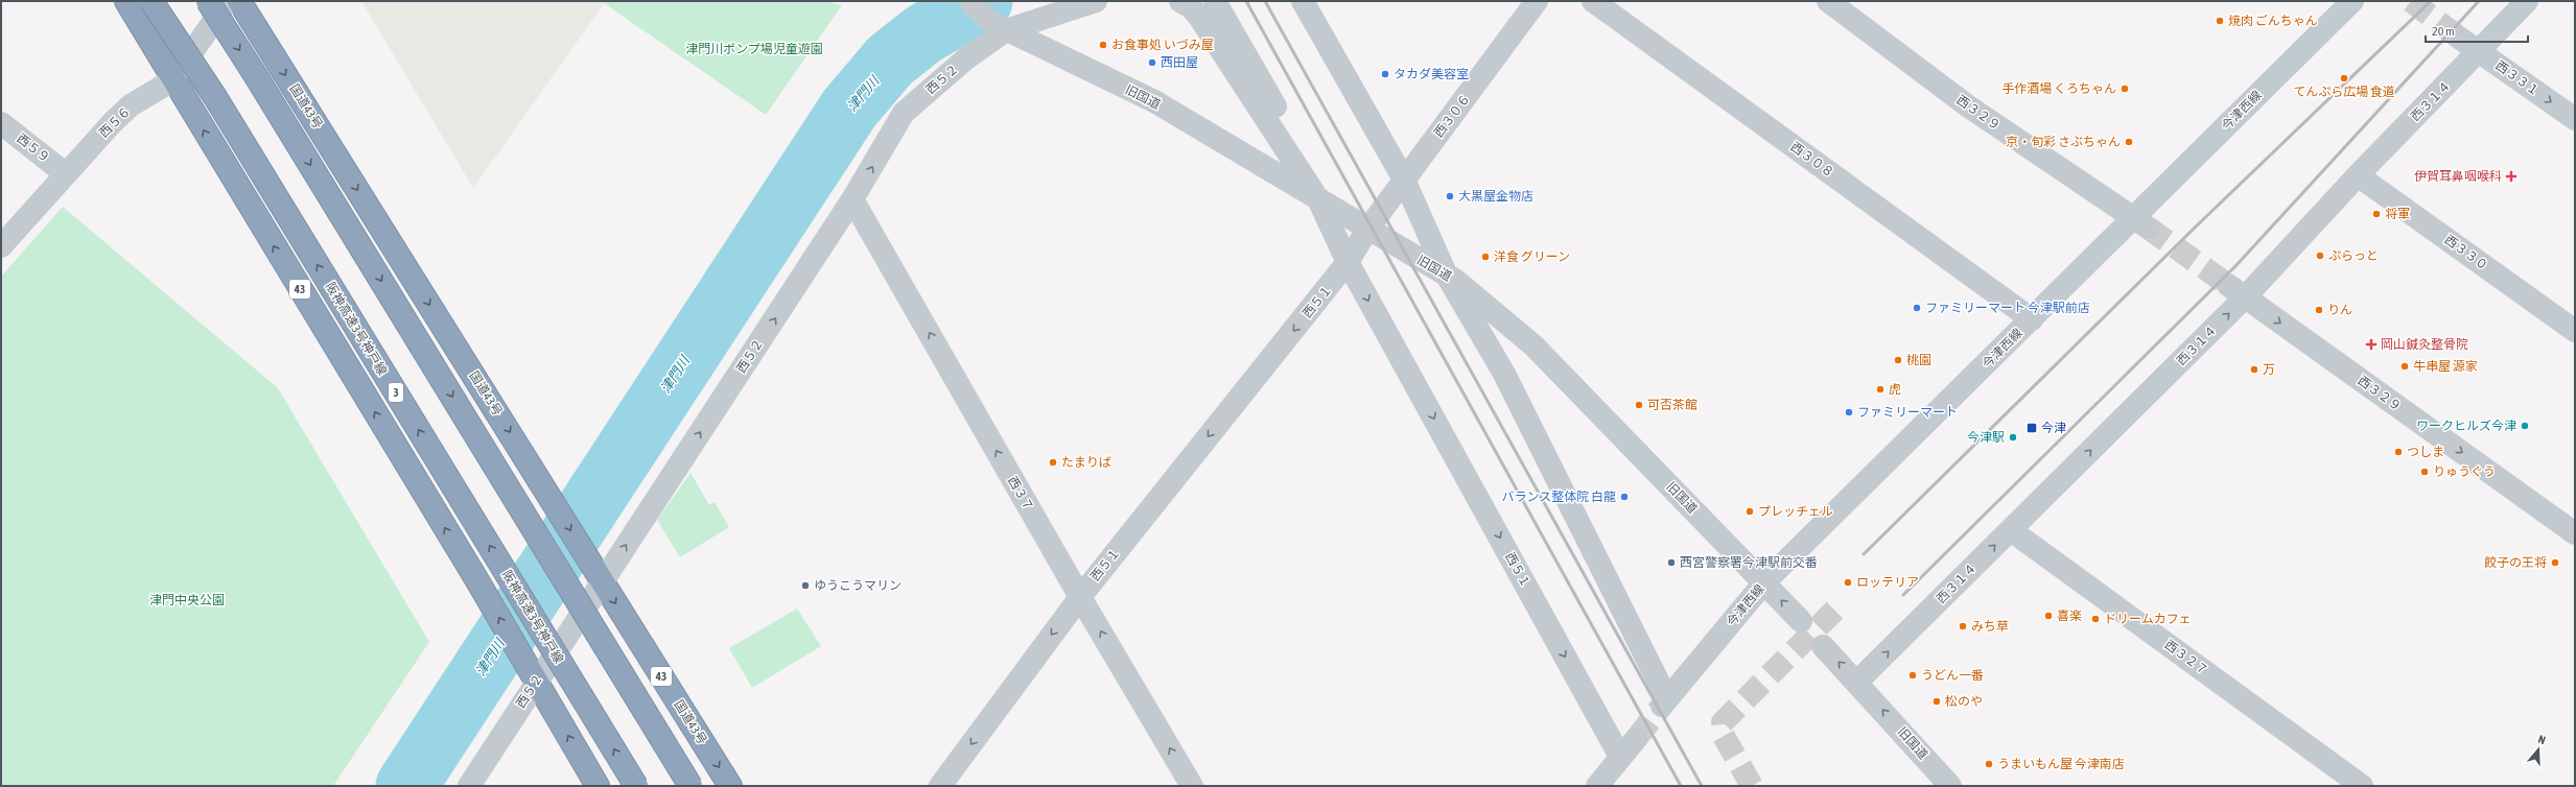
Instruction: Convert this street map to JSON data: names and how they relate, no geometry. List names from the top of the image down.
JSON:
{
  "streets": {
    "highway": [
      "国道43号",
      "43",
      "阪神高速3号神戸線",
      "3"
    ],
    "street": [
      "西３３１",
      "西５２",
      "旧国道",
      "西３１４",
      "今津西線",
      "西３２９",
      "西３０６",
      "西５６",
      "西５９",
      "西３０８",
      "西３３０",
      "西５１",
      "西３７",
      "西３２７"
    ]
  },
  "crossings": [
    ["西３３１", "西３１４"],
    ["西５２", "旧国道"],
    ["西５２", "国道43号"],
    ["西５２", "43"],
    ["西５２", "西３７"],
    ["旧国道", "西３１４"],
    ["旧国道", "今津西線"],
    ["旧国道", "西３０６"],
    ["西３１４", "西３２９"],
    ["西３１４", "西３３０"],
    ["西３１４", "西３２７"],
    ["今津西線", "西３２９"],
    ["今津西線", "西３０８"],
    ["西３０６", "西５１"],
    ["西５６", "西５９"],
    ["西５６", "43"],
    ["西５１", "西３７"]
  ],
  "one_way": [
    "西３３１",
    "西５２",
    "西３１４",
    "西３２９",
    "西５１",
    "西３７"
  ],
  "water": ["津門川"],
  "parks": ["津門川ポンプ場児童遊園", "津門中央公園"],
  "places": {
    "other": [
      "焼肉 ごんちゃん",
      "お食事処 いづみ屋",
      "西田屋",
      "タカダ美容室",
      "てんぷら広場 食道",
      "手作酒場 くろちゃん",
      "京・旬彩 さぶちゃん",
      "大黒屋金物店",
      "将軍",
      "ぷらっと",
      "洋食 グリーン",
      "ファミリーマート 今津駅前店",
      "りん",
      "桃園",
      "牛串屋 源家",
      "万",
      "虎",
      "可否茶館",
      "ファミリーマート",
      "ワークヒルズ今津",
      "今津駅",
      "つしま",
      "たまりば",
      "りゅうぐう",
      "バランス整体院 白龍",
      "プレッチェル",
      "西宮警察署今津駅前交番",
      "餃子の王将",
      "ロッテリア",
      "ゆうこうマリン",
      "喜楽",
      "ドリームカフェ",
      "みち草",
      "うどん一番",
      "松のや",
      "うまいもん屋 今津南店"
    ],
    "health": ["伊賀耳鼻咽喉科", "岡山鍼灸整骨院"],
    "transit": ["今津"]
  },
  "scale_bar": "20 m",
  "north": "top"
}
